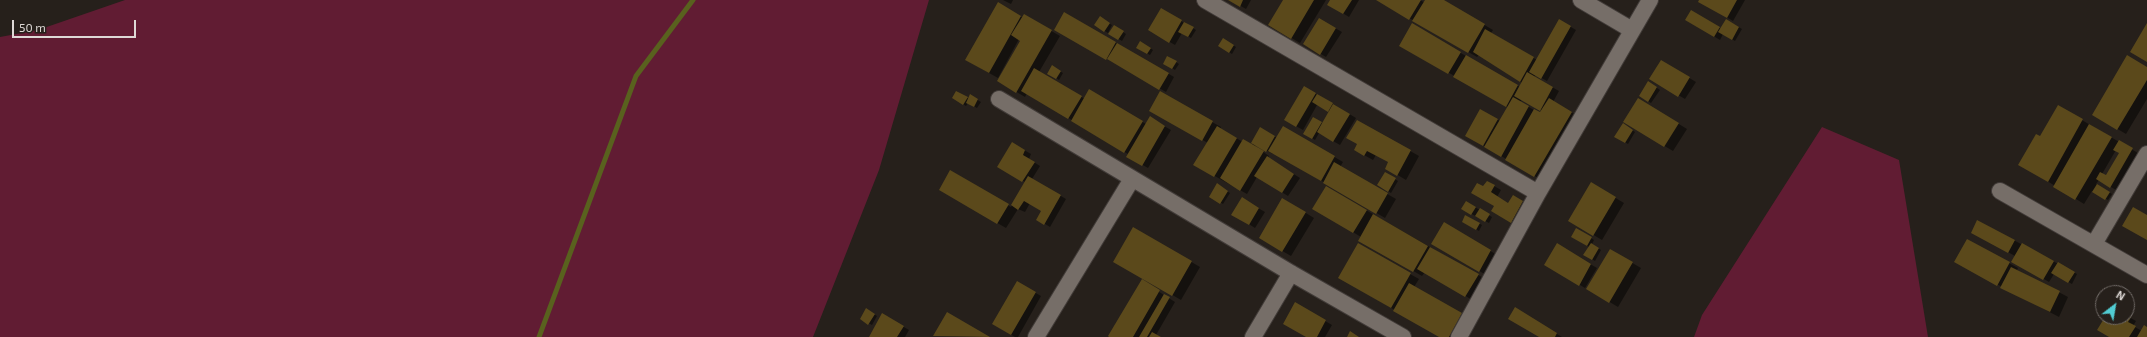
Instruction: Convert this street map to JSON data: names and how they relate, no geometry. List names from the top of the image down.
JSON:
{
  "scale_bar": "50 m",
  "north": "top right"
}
